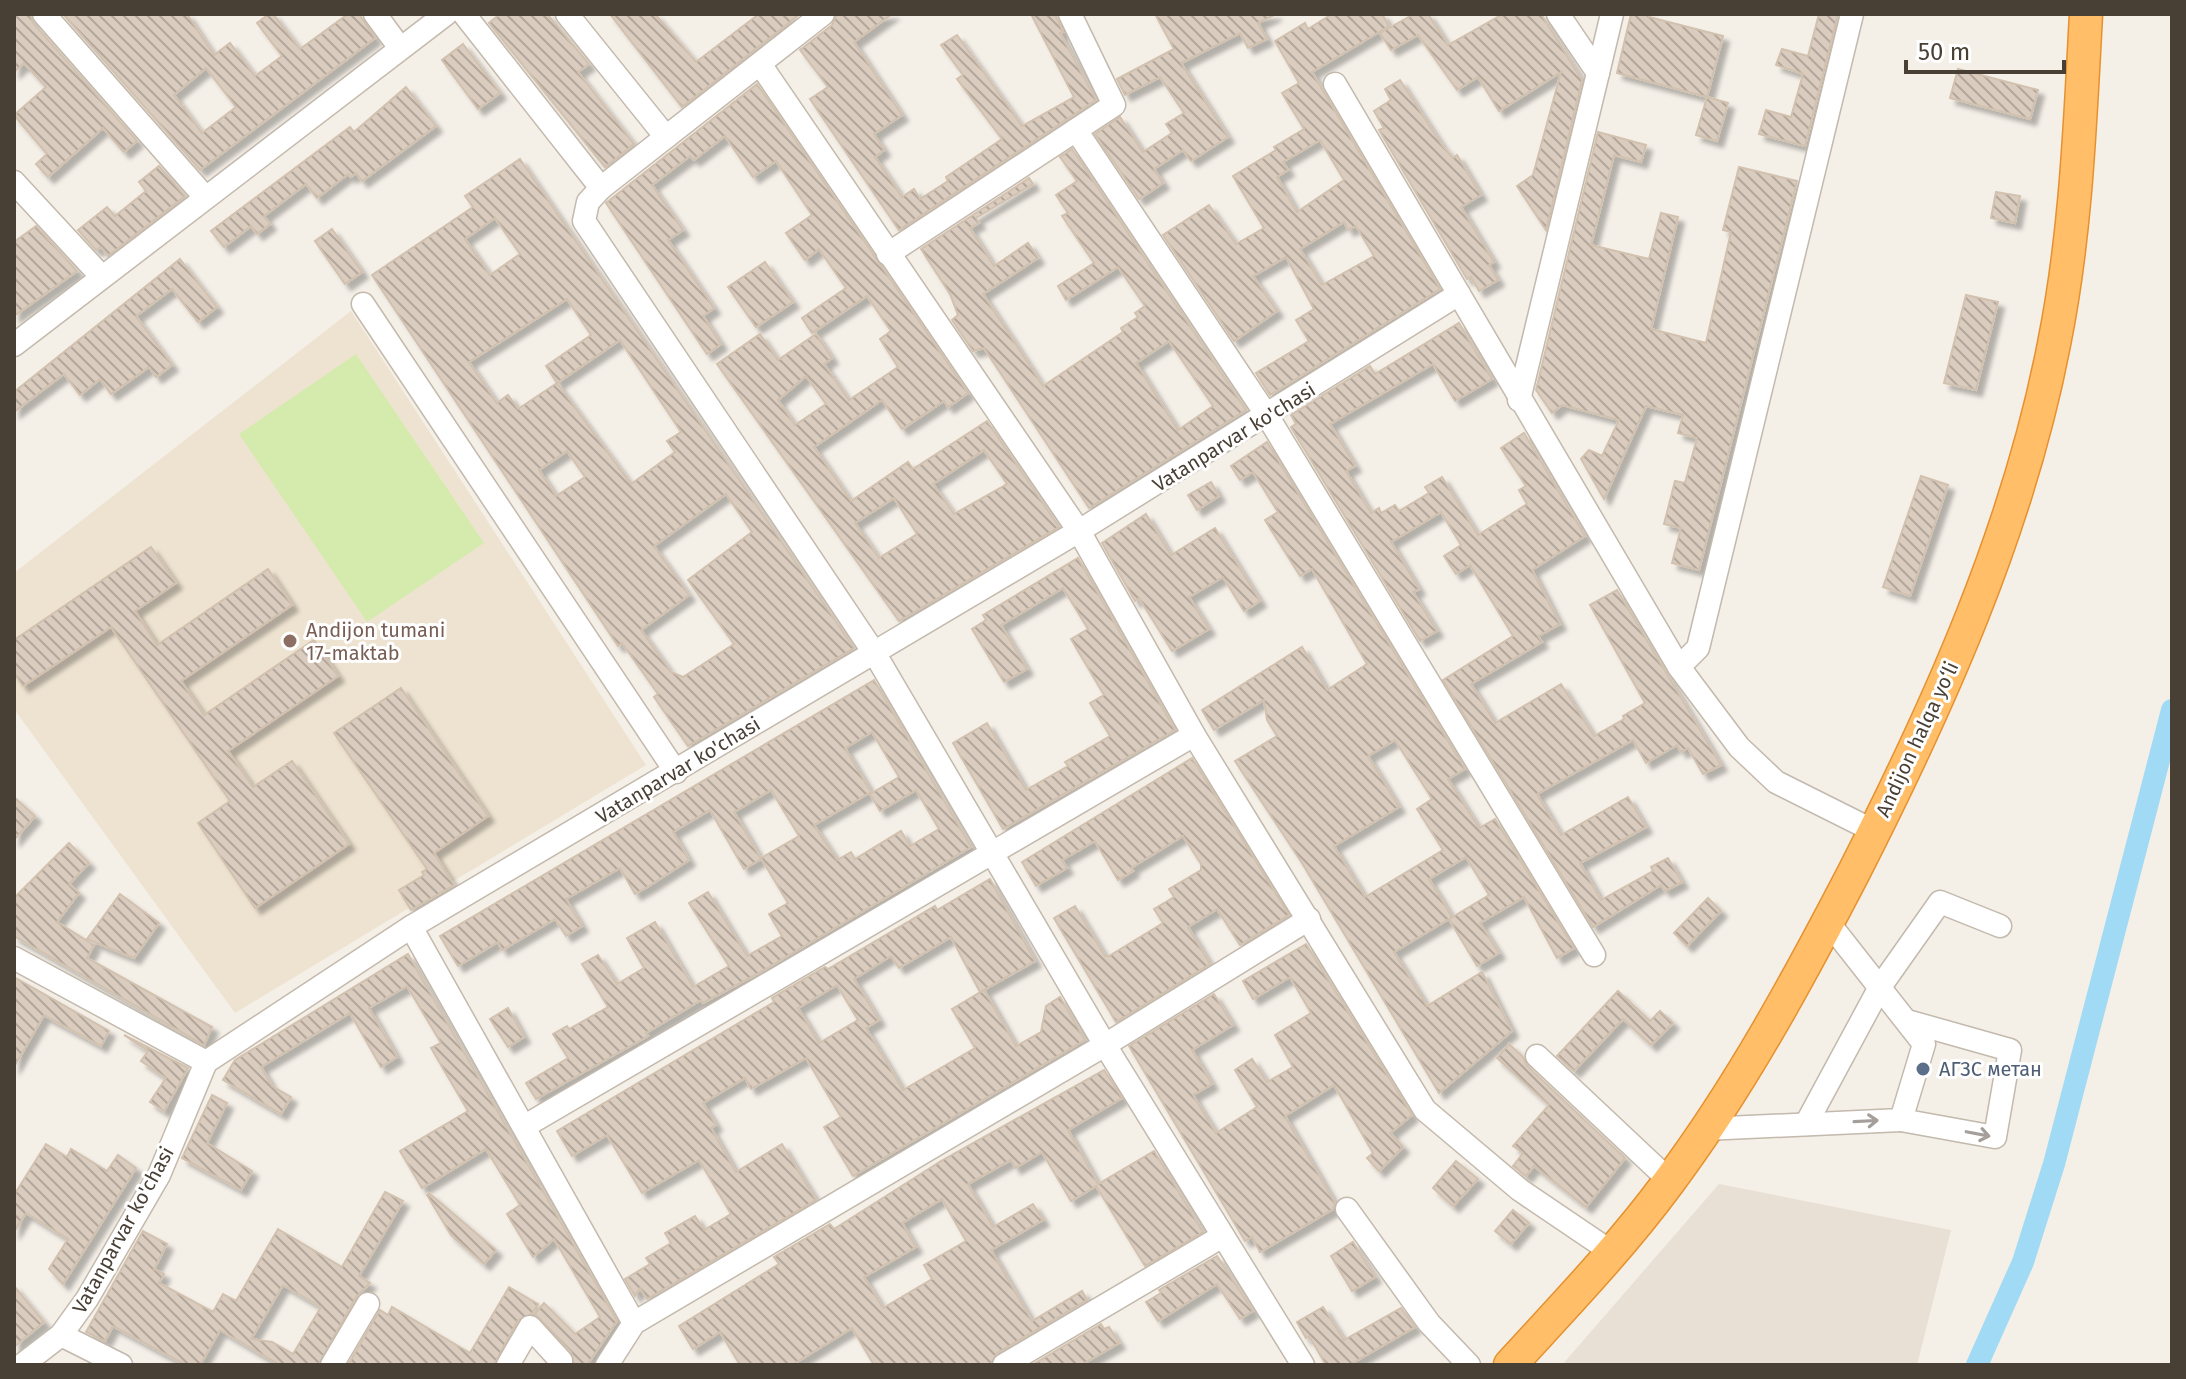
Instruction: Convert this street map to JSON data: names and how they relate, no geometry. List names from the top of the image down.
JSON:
{
  "streets": {
    "highway": ["Andijon halqa yo‘li"],
    "street": ["Vatanparvar ko'chasi"]
  },
  "places": ["Andijon tumani 17-maktab", "АГЗС метан"],
  "scale_bar": "50 m"
}
